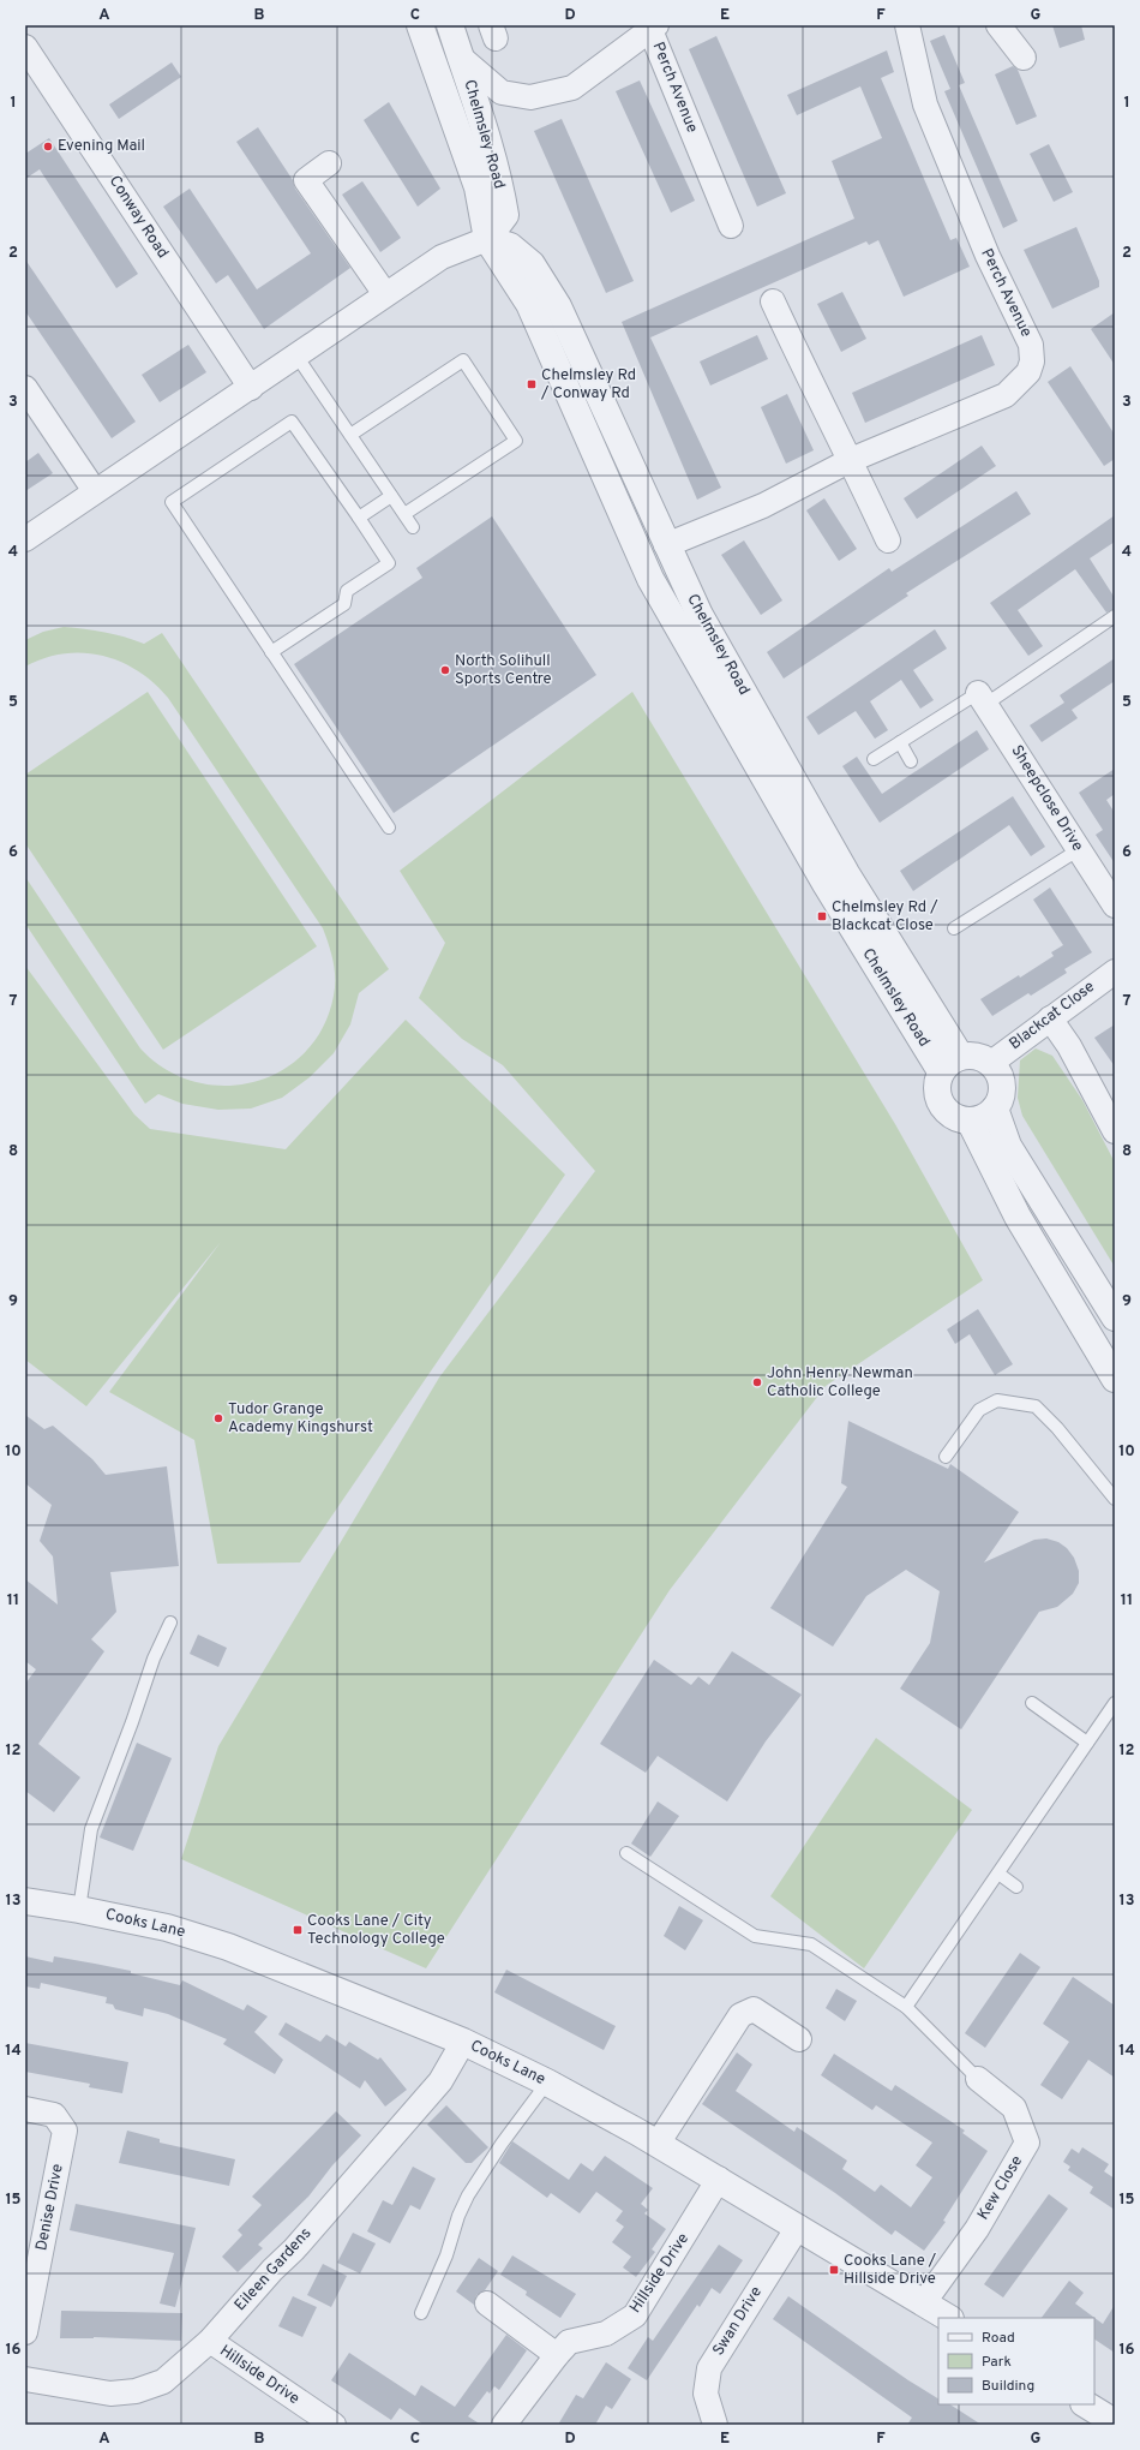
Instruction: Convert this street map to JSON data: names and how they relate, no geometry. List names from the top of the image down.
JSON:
{
  "streets": {
    "street": [
      "Perch Avenue",
      "Chelmsley Road",
      "Conway Road",
      "Sheepclose Drive",
      "Blackcat Close",
      "Cooks Lane",
      "Kew Close",
      "Denise Drive",
      "Eileen Gardens",
      "Hillside Drive",
      "Swan Drive"
    ]
  },
  "crossings": [
    ["Perch Avenue", "Chelmsley Road"],
    ["Chelmsley Road", "Blackcat Close"],
    ["Cooks Lane", "Kew Close"],
    ["Cooks Lane", "Eileen Gardens"],
    ["Cooks Lane", "Hillside Drive"],
    ["Cooks Lane", "Swan Drive"],
    ["Eileen Gardens", "Hillside Drive"]
  ],
  "places": {
    "other": [
      "Evening Mail",
      "North Solihull Sports Centre",
      "John Henry Newman Catholic College",
      "Tudor Grange Academy Kingshurst"
    ],
    "transit": [
      "Chelmsley Rd / Conway Rd",
      "Chelmsley Rd / Blackcat Close",
      "Cooks Lane / City Technology College",
      "Cooks Lane / Hillside Drive"
    ]
  },
  "legend": ["Road", "Park", "Building"],
  "grid": {
    "columns": [
      "A",
      "B",
      "C",
      "D",
      "E",
      "F",
      "G"
    ],
    "rows": [
      "1",
      "2",
      "3",
      "4",
      "5",
      "6",
      "7",
      "8",
      "9",
      "10",
      "11",
      "12",
      "13",
      "14",
      "15",
      "16"
    ]
  }
}
